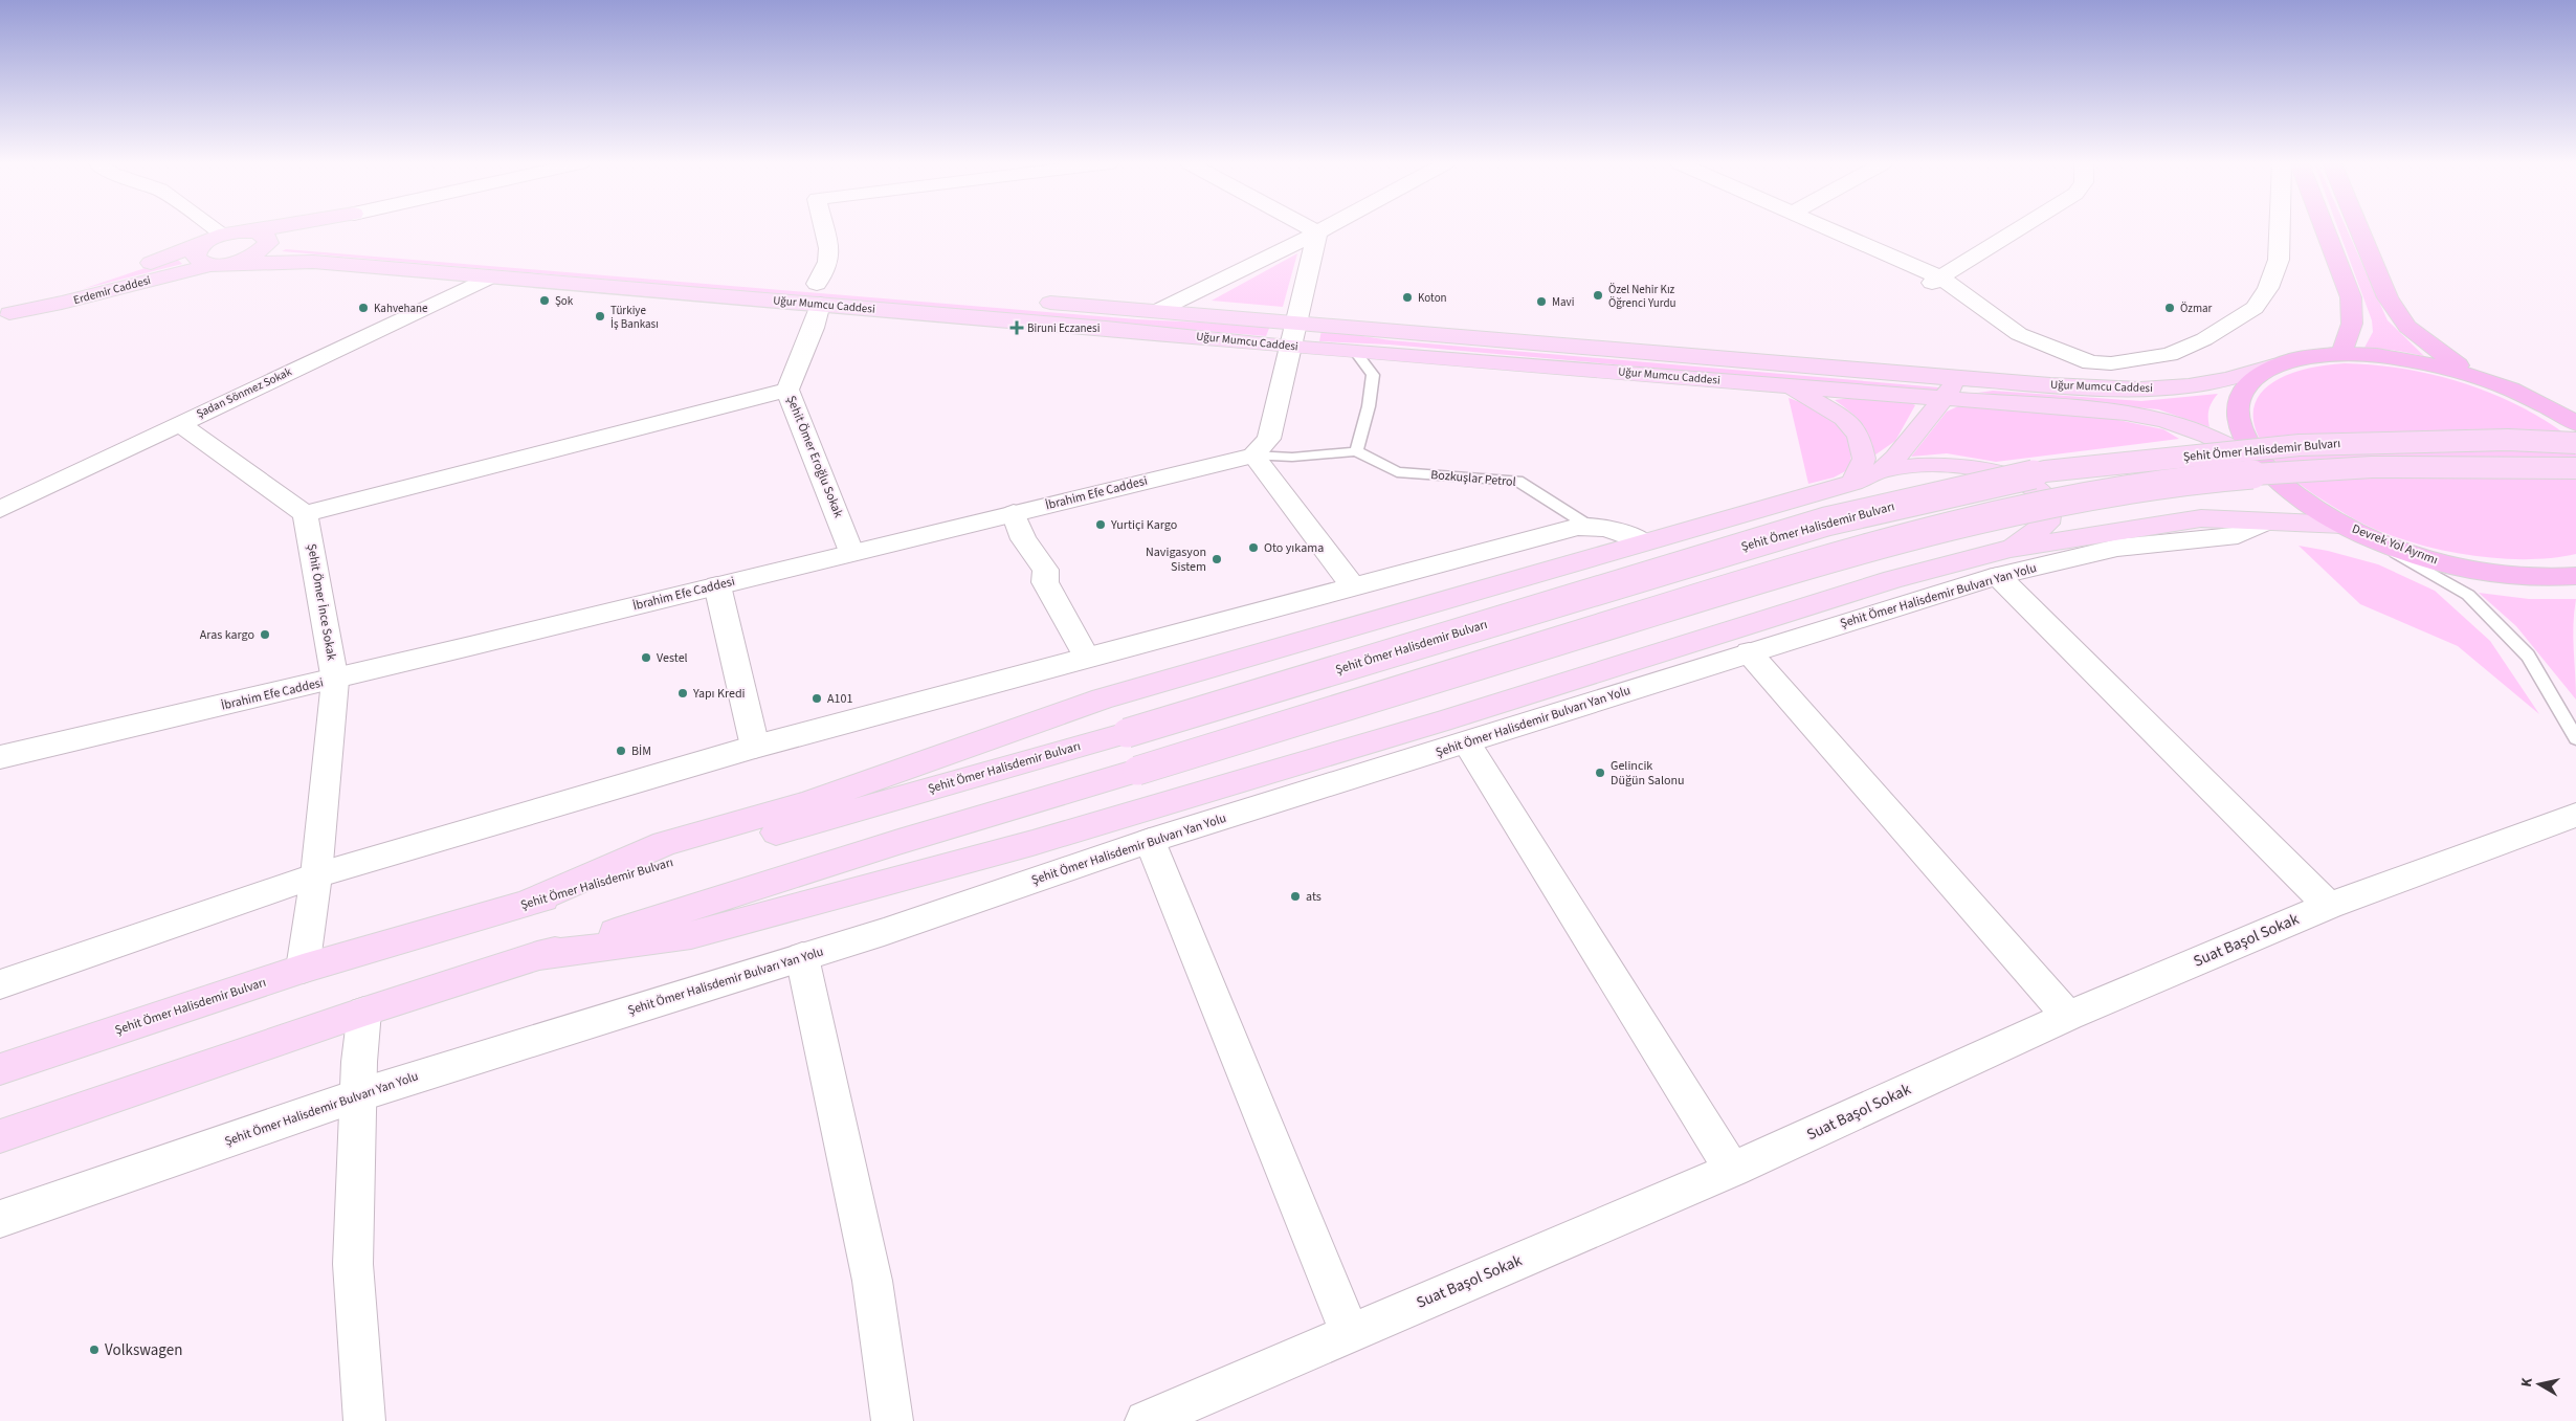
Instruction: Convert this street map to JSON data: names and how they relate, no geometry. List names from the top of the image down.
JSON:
{
  "streets": {
    "highway": ["Devrek Yol Ayrımı"],
    "main road": ["Erdemir Caddesi", "Uğur Mumcu Caddesi", "Şehit Ömer Halisdemir Bulvarı"],
    "street": [
      "Şadan Sönmez Sokak",
      "Şehit Ömer Eroğlu Sokak",
      "Bozkuşlar Petrol",
      "İbrahim Efe Caddesi",
      "Şehit Ömer Halisdemir Bulvarı Yan Yolu",
      "Şehit Ömer İnce Sokak",
      "Suat Başol Sokak"
    ]
  },
  "crossings": [
    ["Erdemir Caddesi", "Uğur Mumcu Caddesi"],
    ["Uğur Mumcu Caddesi", "Şadan Sönmez Sokak"],
    ["Uğur Mumcu Caddesi", "Şehit Ömer Eroğlu Sokak"],
    ["Uğur Mumcu Caddesi", "Devrek Yol Ayrımı"],
    ["Şehit Ömer Halisdemir Bulvarı", "Şehit Ömer Halisdemir Bulvarı Yan Yolu"],
    ["Şehit Ömer Halisdemir Bulvarı", "Şehit Ömer İnce Sokak"],
    ["Şehit Ömer Eroğlu Sokak", "İbrahim Efe Caddesi"],
    ["İbrahim Efe Caddesi", "Şehit Ömer İnce Sokak"]
  ],
  "places": {
    "other": [
      "Özel Nehir Kız Öğrenci Yurdu",
      "Koton",
      "Şok",
      "Mavi",
      "Kahvehane",
      "Özmar",
      "Türkiye İş Bankası",
      "Yurtiçi Kargo",
      "Oto yıkama",
      "Navigasyon Sistem",
      "Aras kargo",
      "Vestel",
      "Yapı Kredi",
      "A101",
      "BİM",
      "Gelincik Düğün Salonu",
      "ats",
      "Volkswagen"
    ],
    "health": ["Biruni Eczanesi"]
  },
  "north": "left"
}
